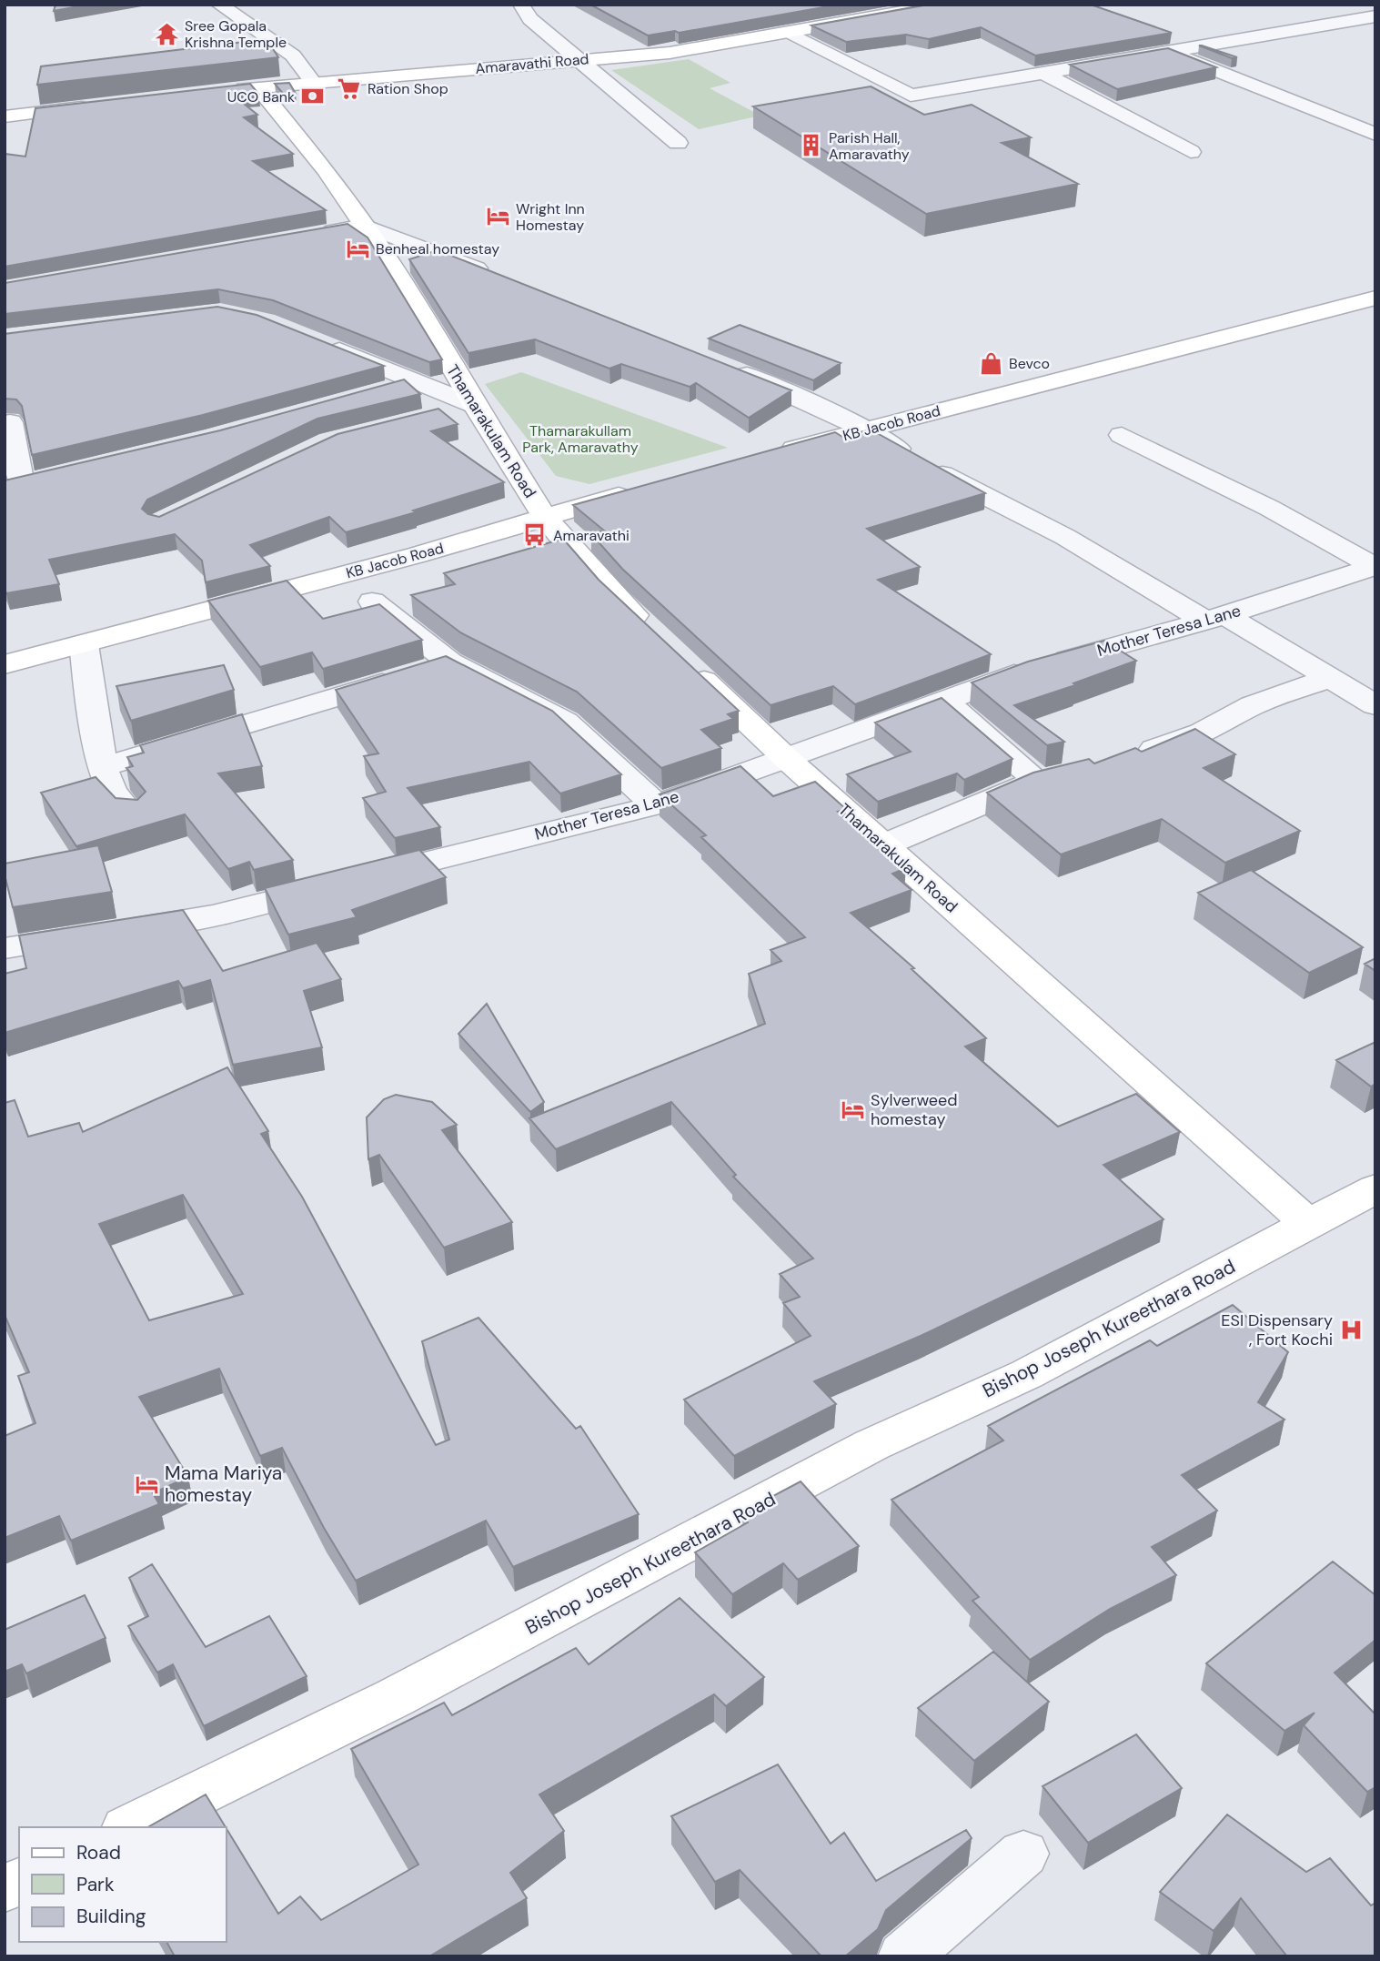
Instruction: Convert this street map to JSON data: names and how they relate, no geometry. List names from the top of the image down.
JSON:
{
  "streets": {
    "street": [
      "Amaravathi Road",
      "KB Jacob Road",
      "Thamarakulam Road",
      "Mother Teresa Lane",
      "Bishop Joseph Kureethara Road"
    ]
  },
  "crossings": [
    ["Amaravathi Road", "Thamarakulam Road"],
    ["KB Jacob Road", "Thamarakulam Road"],
    ["Thamarakulam Road", "Mother Teresa Lane"],
    ["Thamarakulam Road", "Bishop Joseph Kureethara Road"]
  ],
  "parks": ["Thamarakullam Park, Amaravathy"],
  "places": {
    "temple": ["Sree Gopala Krishna Temple"],
    "supermarket": ["Ration Shop"],
    "bank": ["UCO Bank"],
    "building": ["Parish Hall, Amaravathy"],
    "hotel": [
      "Wright Inn Homestay",
      "Benheal homestay",
      "Sylverweed homestay",
      "Mama Mariya homestay"
    ],
    "shop": ["Bevco"],
    "bus stop": ["Amaravathi"],
    "hospital": ["ESI Dispensary , Fort Kochi"]
  },
  "legend": ["Road", "Park", "Building"]
}
